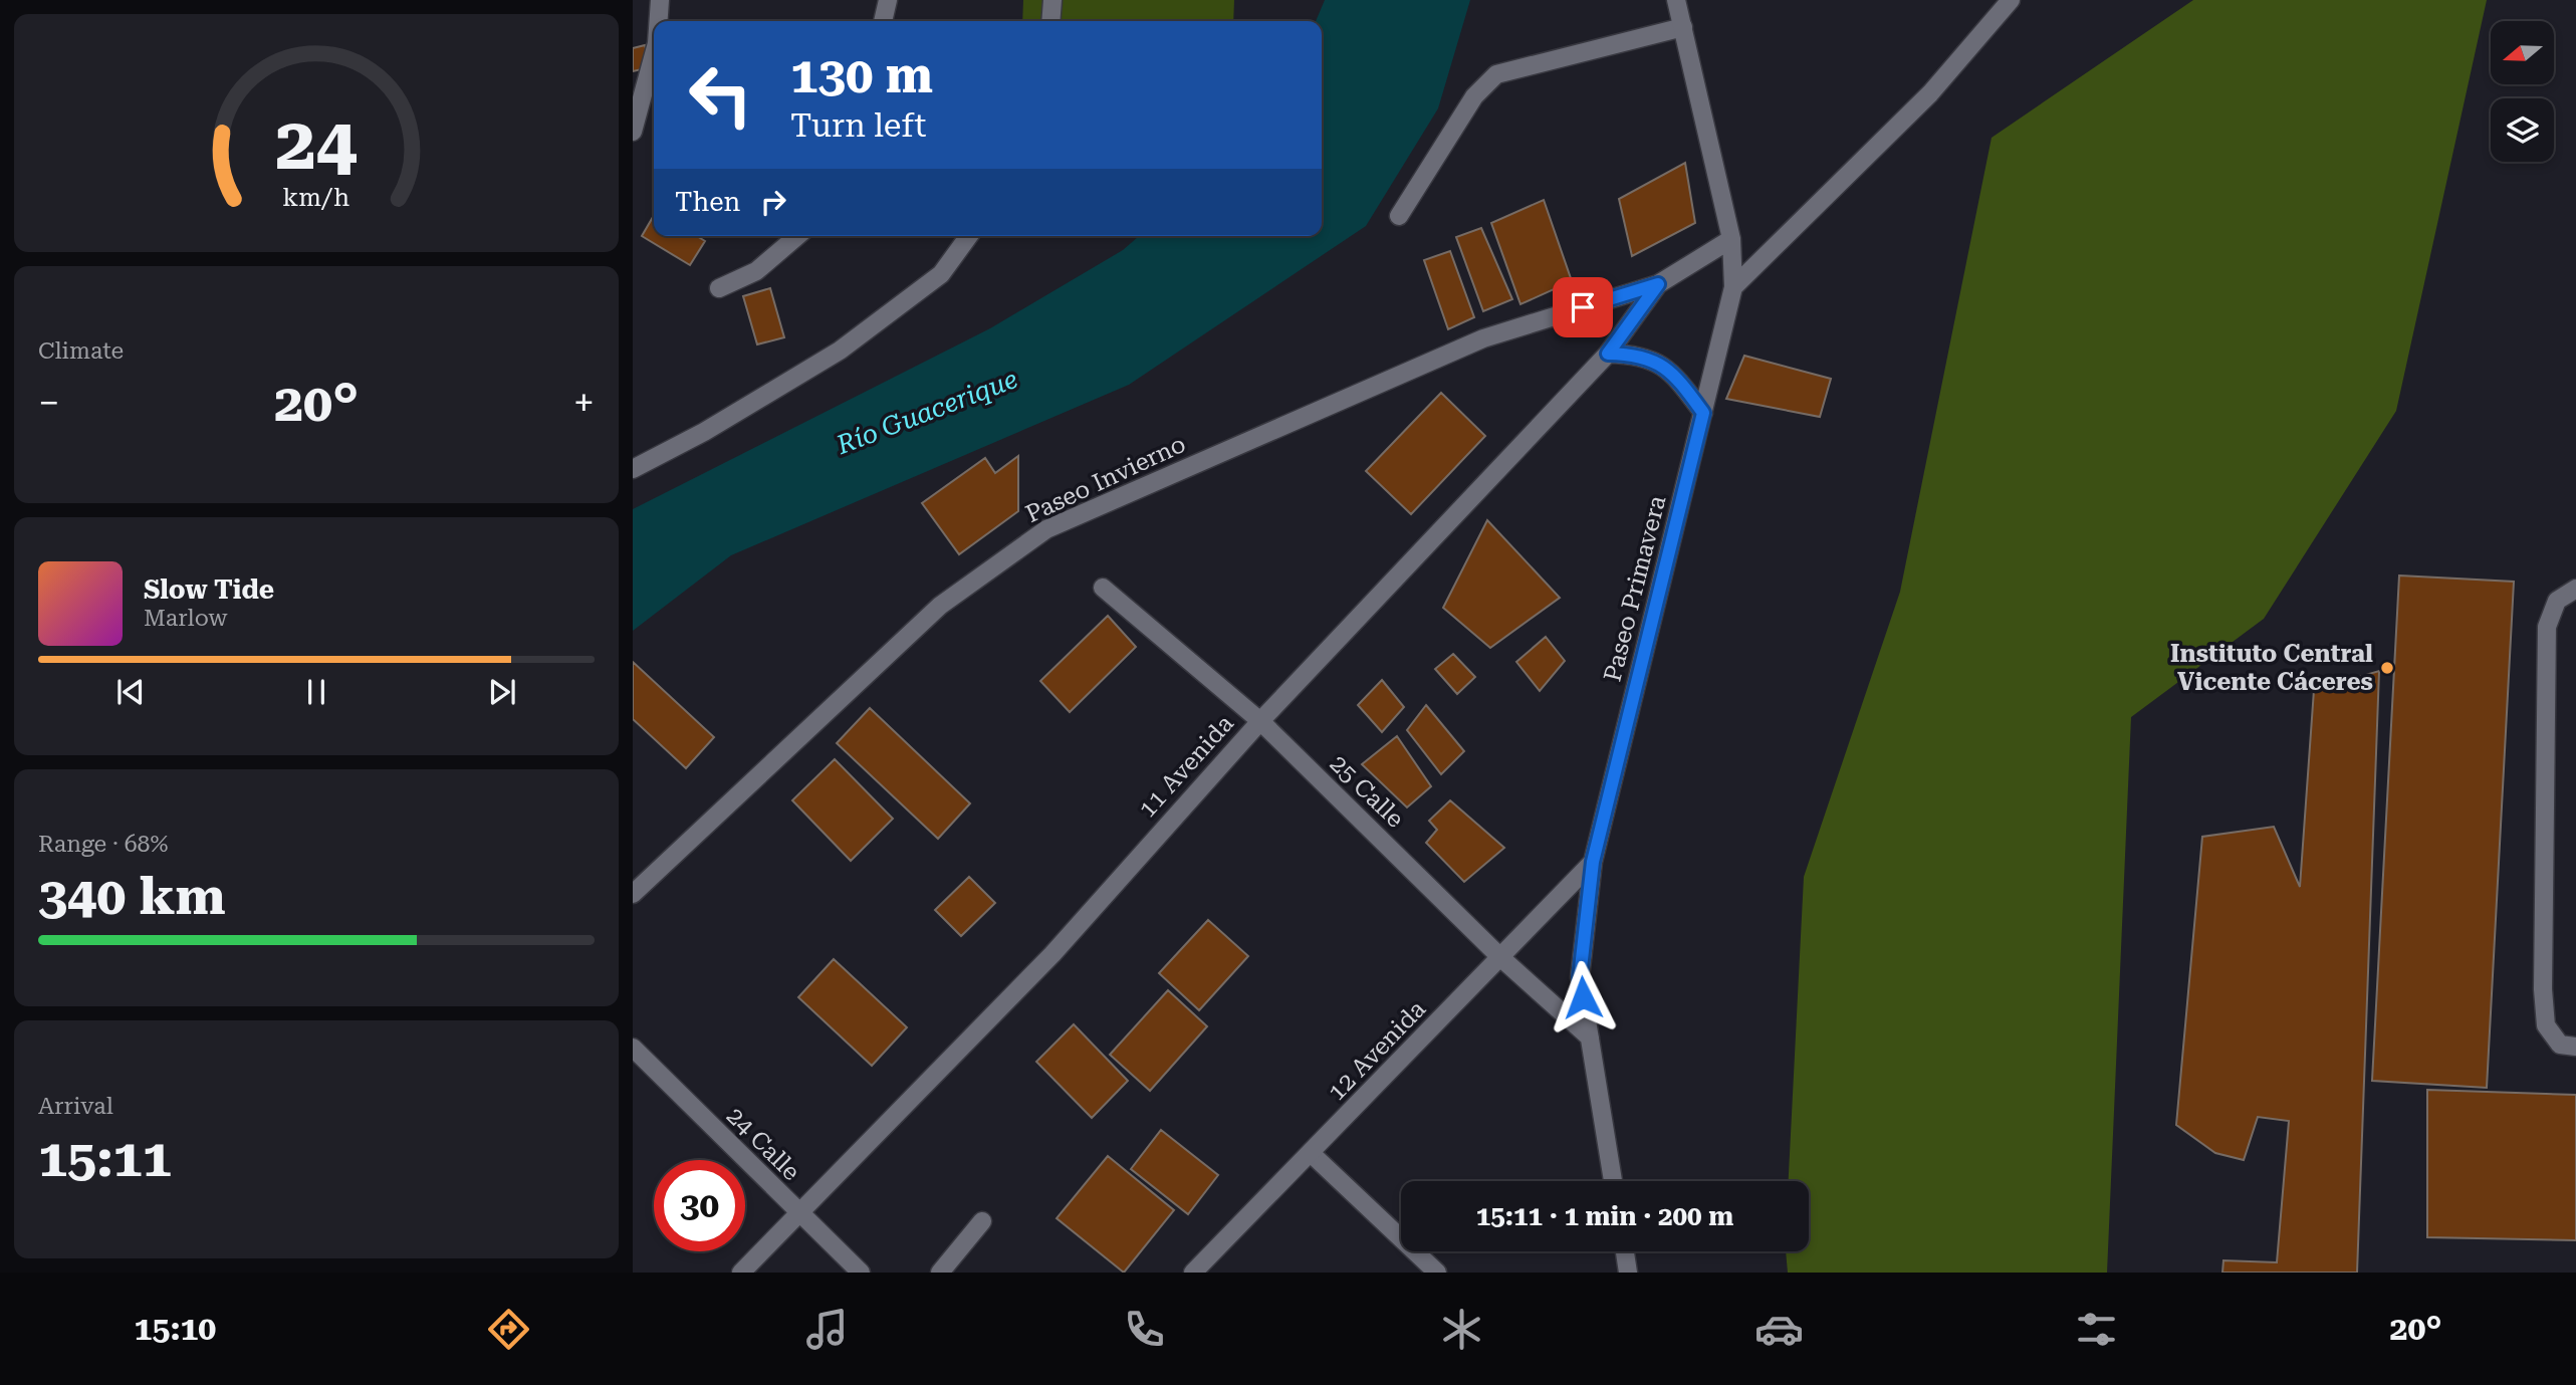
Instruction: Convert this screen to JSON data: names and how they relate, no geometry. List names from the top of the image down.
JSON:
{
  "streets": {
    "street": [
      "Paseo Invierno",
      "Paseo Primavera",
      "11 Avenida",
      "25 Calle",
      "12 Avenida",
      "24 Calle"
    ]
  },
  "crossings": [
    ["Paseo Invierno", "11 Avenida"],
    ["Paseo Primavera", "25 Calle"],
    ["Paseo Primavera", "12 Avenida"],
    ["11 Avenida", "25 Calle"],
    ["11 Avenida", "24 Calle"],
    ["25 Calle", "12 Avenida"]
  ],
  "water": ["Río Guacerique"],
  "places": ["Instituto Central Vicente Cáceres"],
  "north": "left",
  "page": {
    "turn": ["130 m", "Turn left"],
    "then": "Then",
    "tile": [
      "Climate",
      ["Range · 68%", "340 km"],
      ["Arrival", "15:11"]
    ],
    "heat": ["−", "20°", "+"],
    "song": ["Slow Tide", "Marlow"],
    "limit": "30",
    "trip": "15:11 · 1 min · 200 m",
    "tabs": ["15:10", "20°"],
    "gauge": ["24", "km/h"]
  }
}
